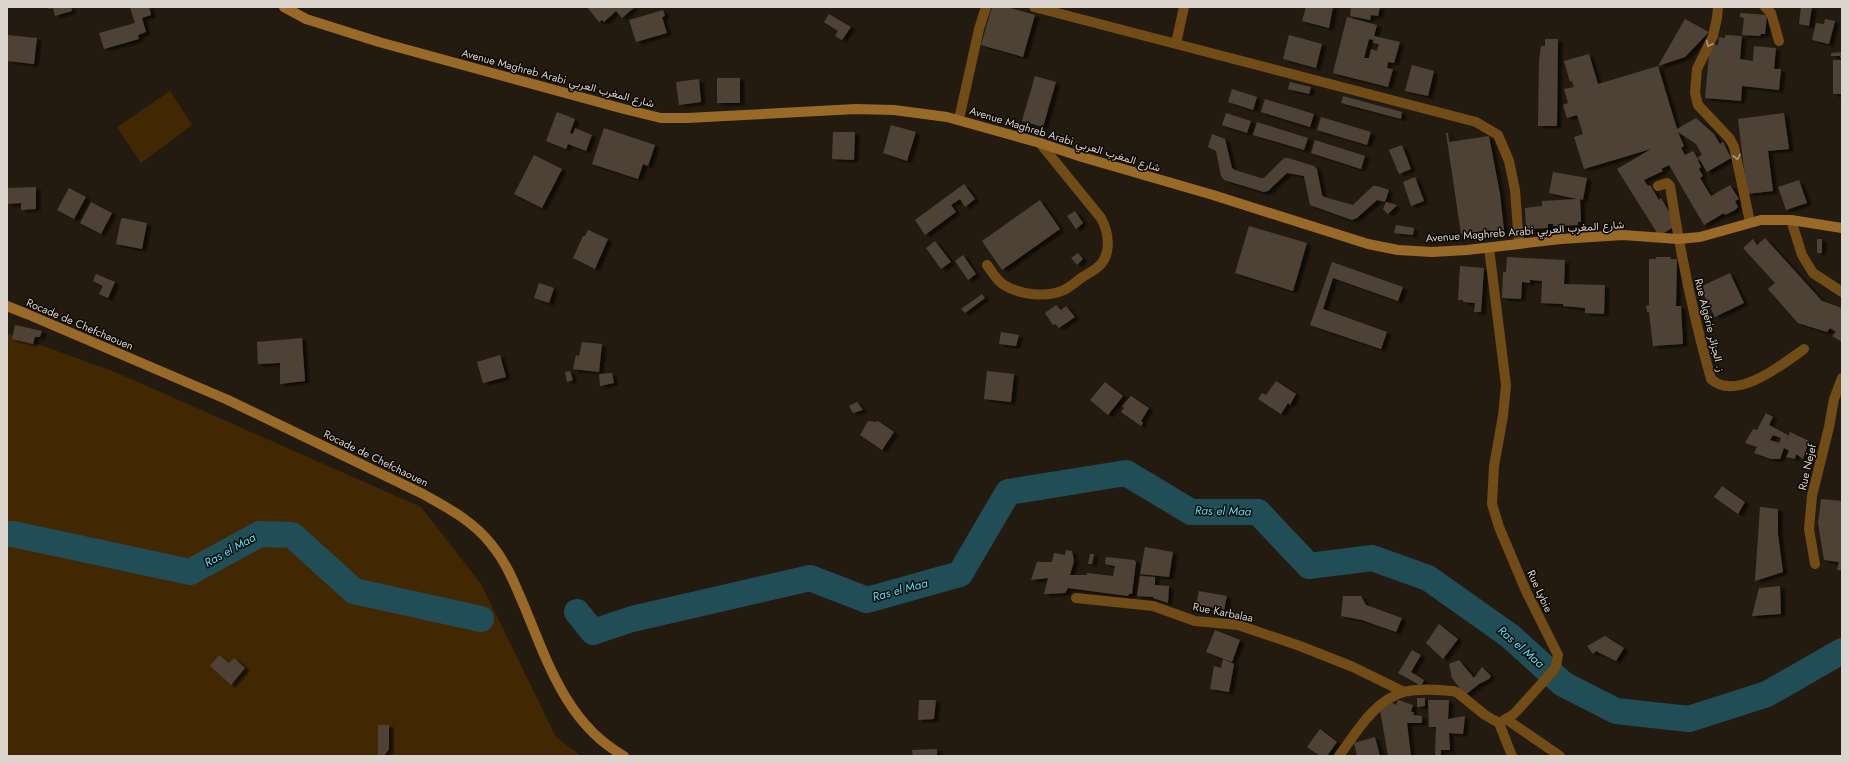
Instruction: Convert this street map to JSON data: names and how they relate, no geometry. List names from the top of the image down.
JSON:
{
  "streets": {
    "street": [
      "Avenue Maghreb Arabi شارع المغرب العربي",
      "Rocade de Chefchaouen",
      "Rue Algérie ز. الجزائر",
      "Rue Nejef",
      "Rue Lybie",
      "Rue Karbalaa"
    ]
  },
  "crossings": [
    ["Avenue Maghreb Arabi شارع المغرب العربي", "Rue Algérie ز. الجزائر"],
    ["Avenue Maghreb Arabi شارع المغرب العربي", "Rue Lybie"]
  ],
  "water": ["Ras el Maa"]
}
